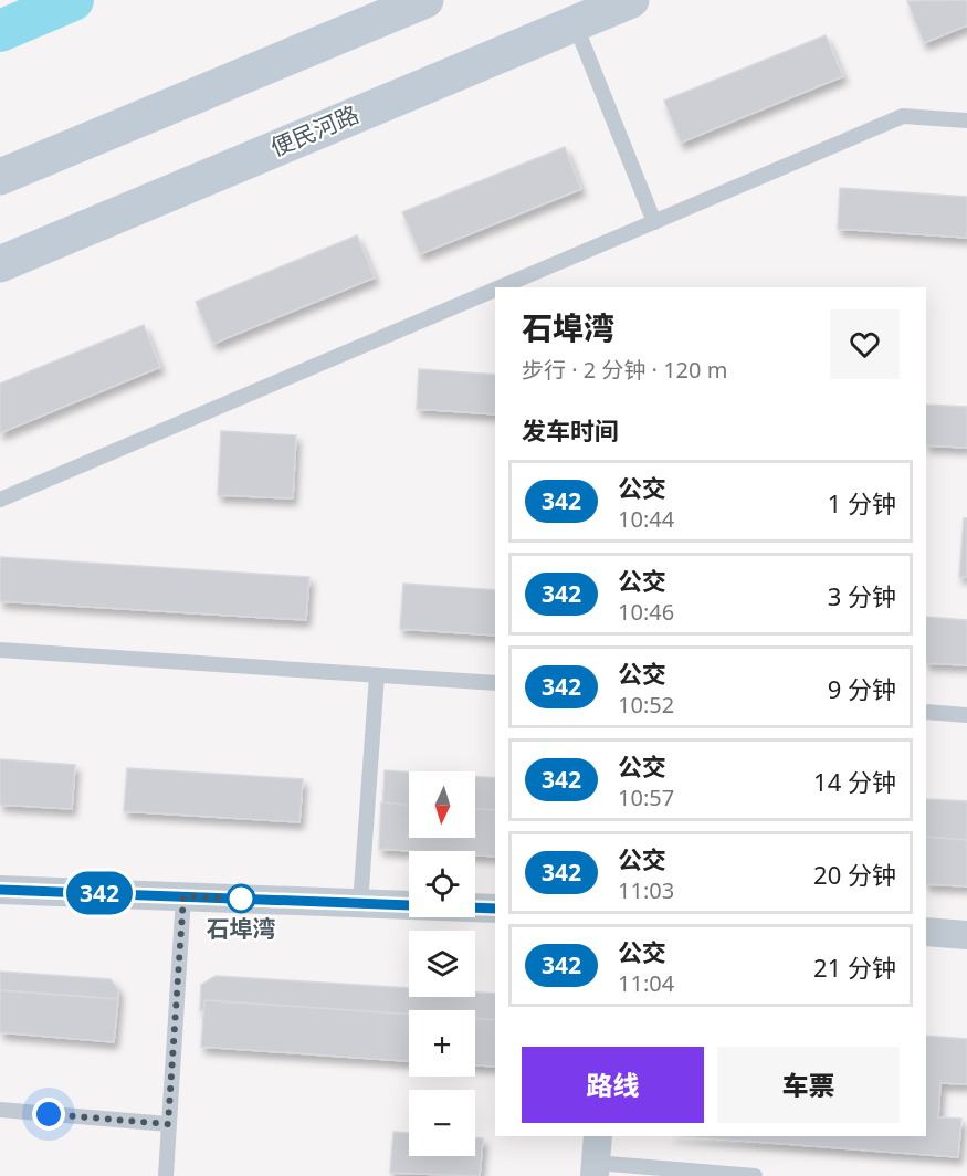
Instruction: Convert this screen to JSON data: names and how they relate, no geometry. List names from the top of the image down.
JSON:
{
  "streets": {
    "street": ["便民河路"]
  },
  "places": ["石埠湾"],
  "lines": ["bus line 342"],
  "north": "bottom",
  "page": {
    "on_map": "342",
    "heading": [
      ["石埠湾", "步行 · 2 分钟 · 120 m"],
      "发车时间"
    ],
    "list": [
      {
        "mark": "342",
        "name": "公交",
        "note": "10:44",
        "value": "1 分钟"
      },
      {
        "mark": "342",
        "name": "公交",
        "note": "10:46",
        "value": "3 分钟"
      },
      {
        "mark": "342",
        "name": "公交",
        "note": "10:52",
        "value": "9 分钟"
      },
      {
        "mark": "342",
        "name": "公交",
        "note": "10:57",
        "value": "14 分钟"
      },
      {
        "mark": "342",
        "name": "公交",
        "note": "11:03",
        "value": "20 分钟"
      },
      {
        "mark": "342",
        "name": "公交",
        "note": "11:04",
        "value": "21 分钟"
      }
    ],
    "map_buttons": ["+", "−"],
    "buttons": ["路线", "车票"]
  }
}
